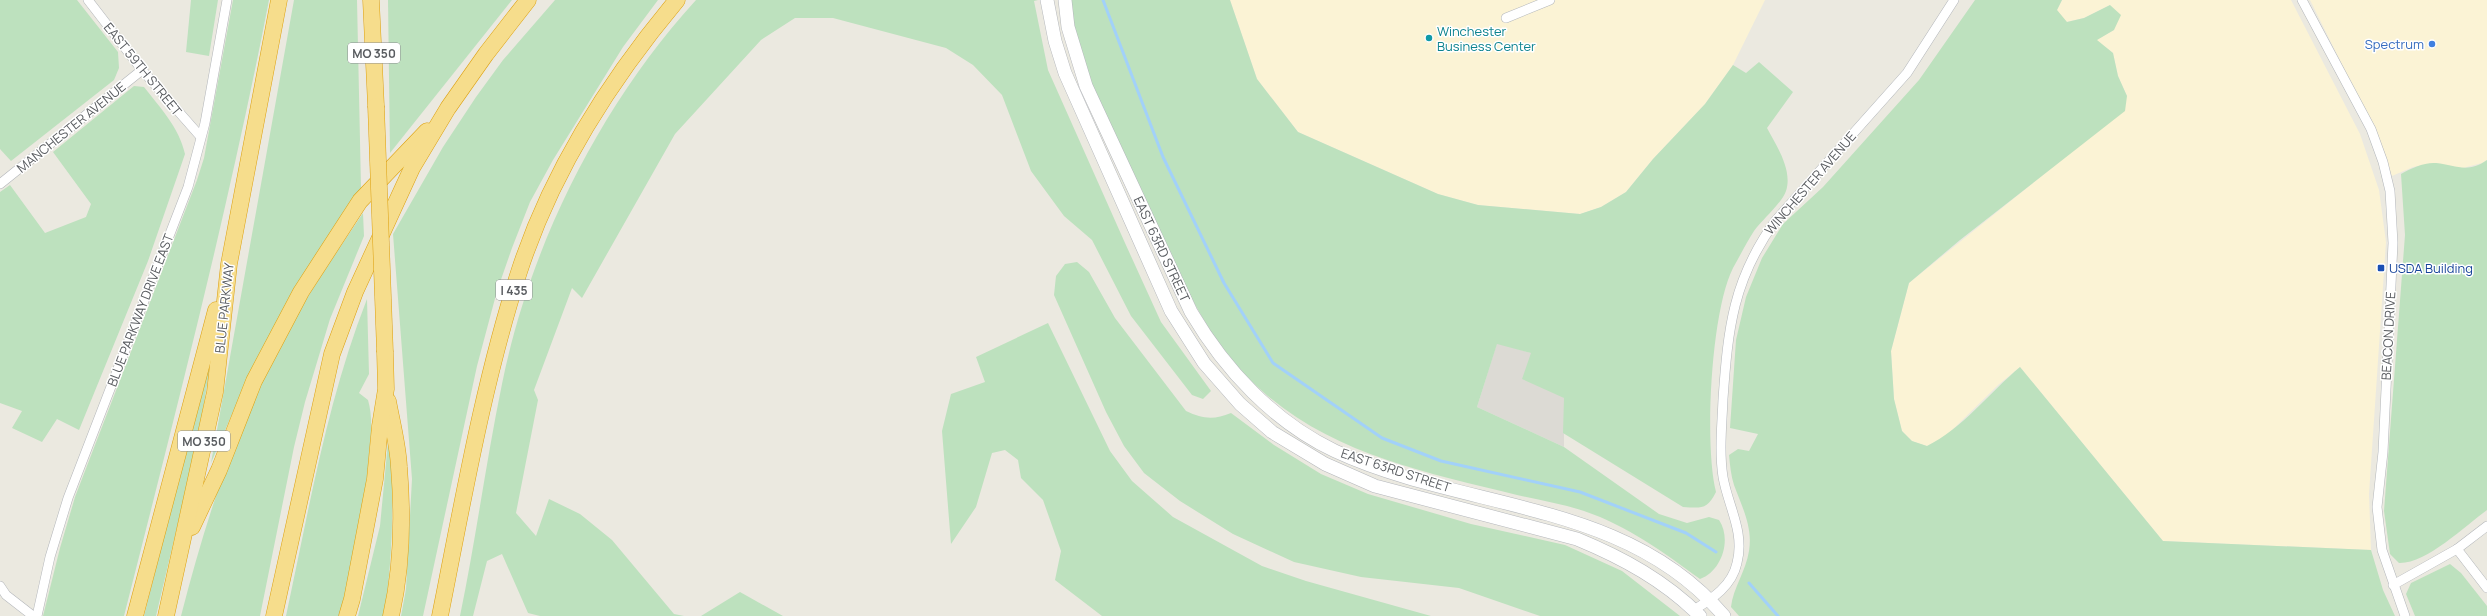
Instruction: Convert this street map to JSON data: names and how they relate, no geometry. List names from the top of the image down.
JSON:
{
  "streets": {
    "highway": ["MO 350", "I 435", "BLUE PARKWAY"],
    "main road": ["EAST 63RD STREET"],
    "street": [
      "EAST 59TH STREET",
      "MANCHESTER AVENUE",
      "WINCHESTER AVENUE",
      "BLUE PARKWAY DRIVE EAST",
      "BEACON DRIVE"
    ]
  },
  "crossings": [
    ["EAST 59TH STREET", "MANCHESTER AVENUE"],
    ["EAST 59TH STREET", "BLUE PARKWAY DRIVE EAST"],
    ["WINCHESTER AVENUE", "EAST 63RD STREET"]
  ],
  "places": {
    "other": ["Winchester Business Center", "Spectrum"],
    "transit": ["USDA Building"]
  }
}
